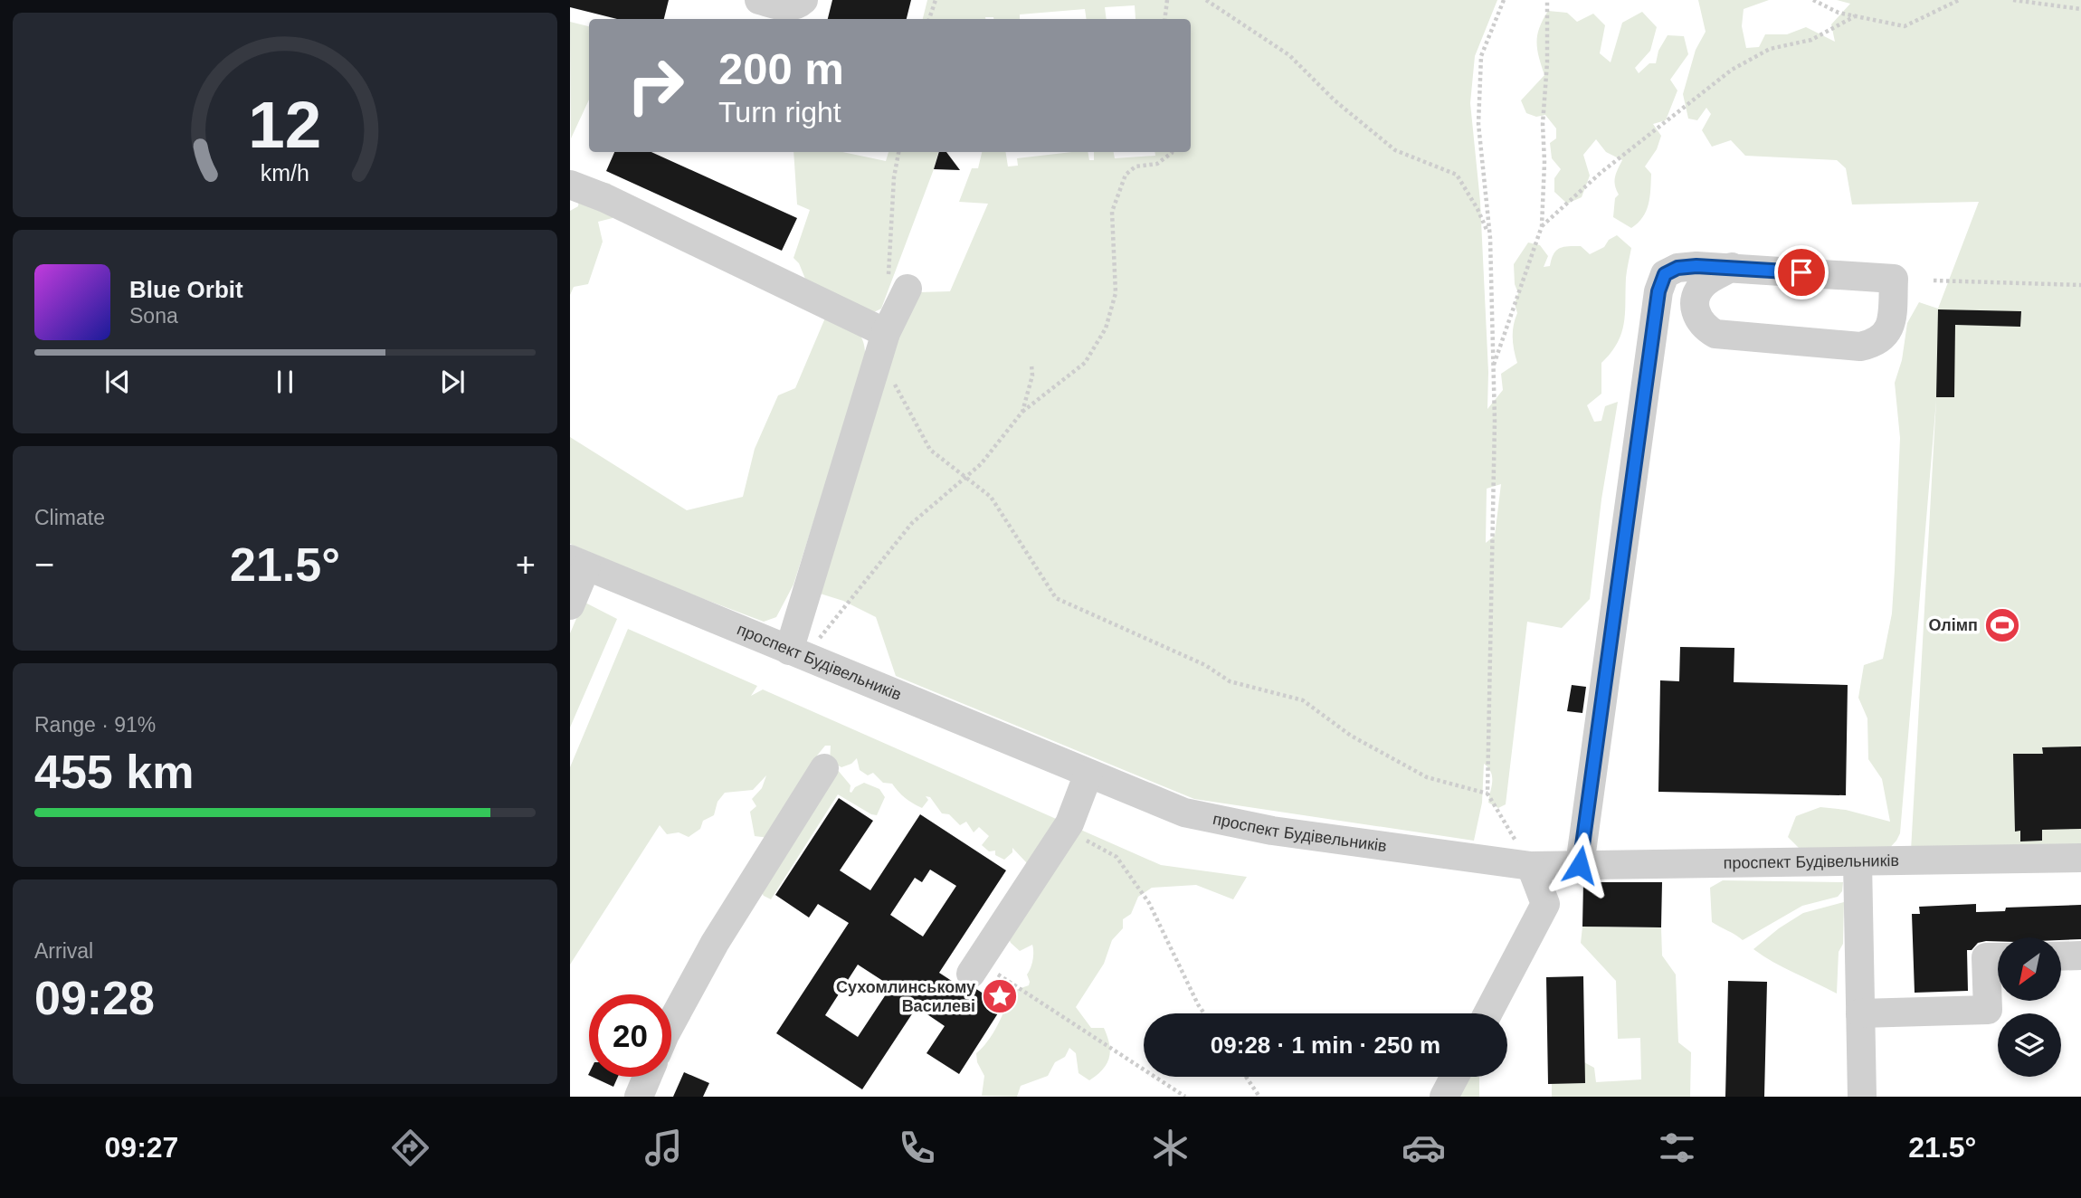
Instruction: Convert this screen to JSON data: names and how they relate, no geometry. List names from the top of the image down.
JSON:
{
  "streets": {
    "street": ["проспект Будівельників"]
  },
  "places": {
    "sports": ["Олімп"],
    "place": ["Сухомлинському Василеві"]
  },
  "north": "bottom left",
  "page": {
    "turn": ["200 m", "Turn right"],
    "song": ["Blue Orbit", "Sona"],
    "tile": [
      "Climate",
      ["Range · 91%", "455 km"],
      ["Arrival", "09:28"]
    ],
    "heat": ["−", "21.5°", "+"],
    "limit": "20",
    "trip": "09:28 · 1 min · 250 m",
    "tabs": ["09:27", "21.5°"],
    "gauge": ["12", "km/h"]
  }
}
